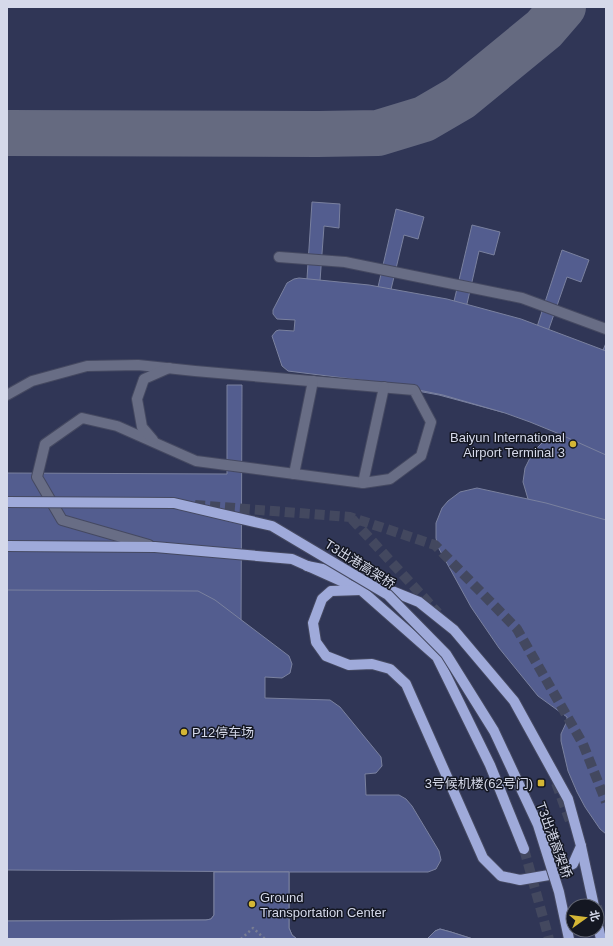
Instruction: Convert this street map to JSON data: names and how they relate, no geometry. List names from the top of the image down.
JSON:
{
  "streets": {
    "main road": ["T3出港高架桥"]
  },
  "places": {
    "other": ["Baiyun International Airport Terminal 3", "P12停车场", "Ground Transportation Center"],
    "transit": ["3号候机楼(62号门)"]
  },
  "north": "right"
}
